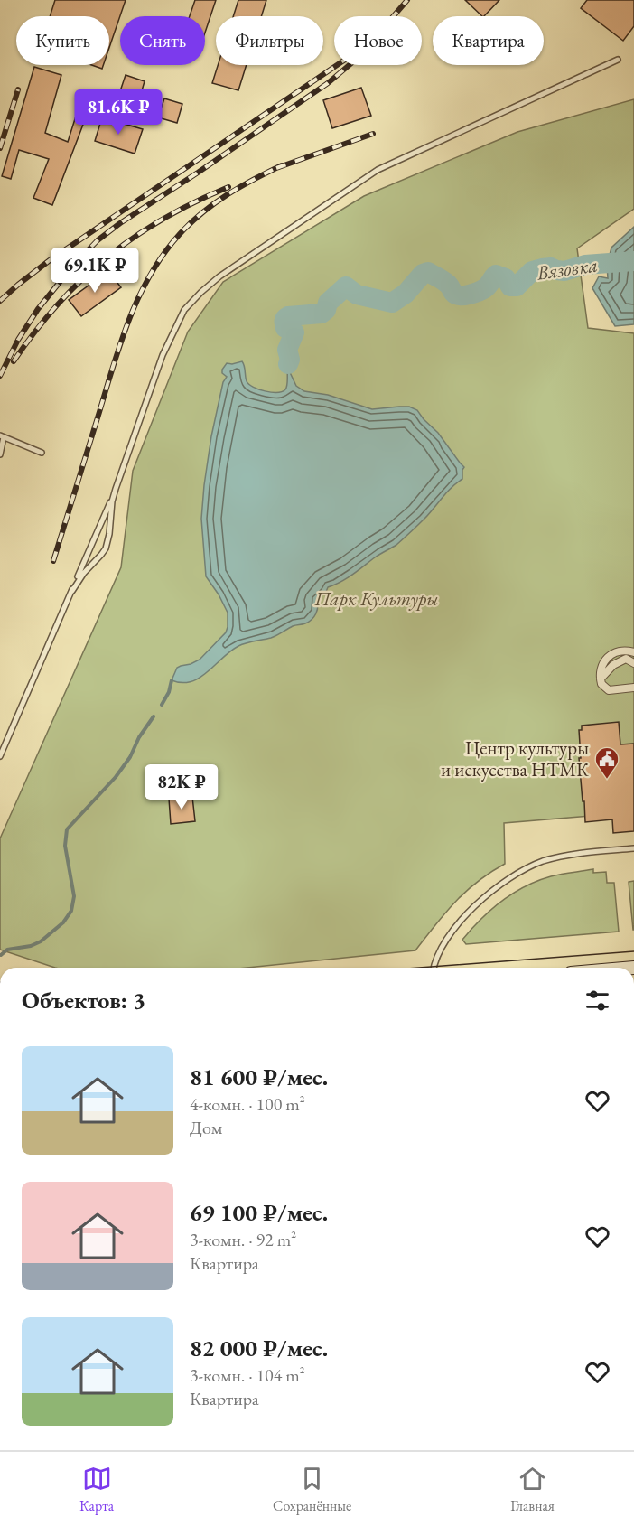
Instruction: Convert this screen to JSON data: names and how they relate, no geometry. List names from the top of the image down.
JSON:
{
  "water": ["Вязовка"],
  "parks": ["Парк Культуры"],
  "places": {
    "public building": ["Центр культуры и искусства НТМК"]
  },
  "page": {
    "chip": [
      "Купить",
      "Снять",
      "Фильтры",
      "Новое",
      "Квартира"
    ],
    "price": ["81.6K ₽", "69.1K ₽", "82K ₽"],
    "heading": "Объектов: 3",
    "list": [
      {
        "name": "81 600 ₽/мес.",
        "note": "4-комн. · 100 m² · Дом"
      },
      {
        "name": "69 100 ₽/мес.",
        "note": "3-комн. · 92 m² · Квартира"
      },
      {
        "name": "82 000 ₽/мес.",
        "note": "3-комн. · 104 m² · Квартира"
      }
    ],
    "tabs": ["Карта", "Сохранённые", "Главная"]
  }
}
